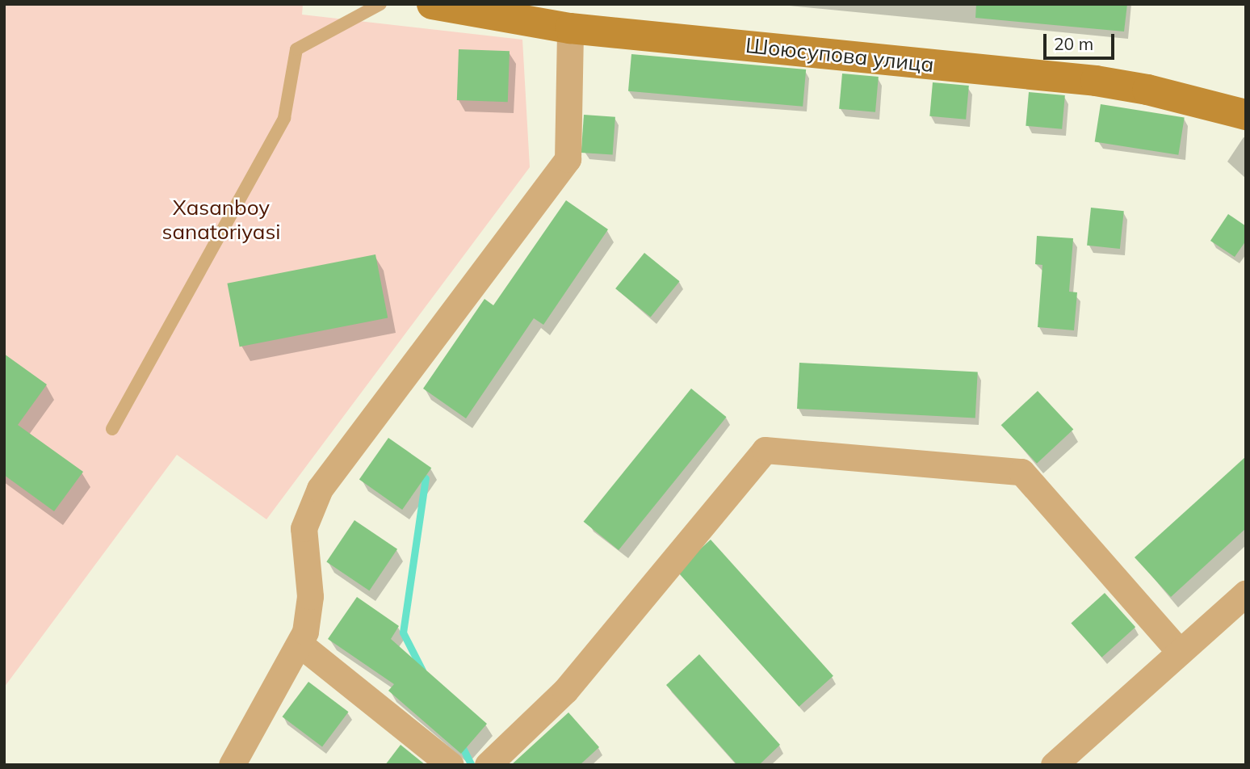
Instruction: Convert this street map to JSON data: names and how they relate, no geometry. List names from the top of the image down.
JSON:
{
  "streets": {
    "street": ["Шоюсупова улица"]
  },
  "parks": ["Xasanboy sanatoriyasi"],
  "scale_bar": "20 m"
}
